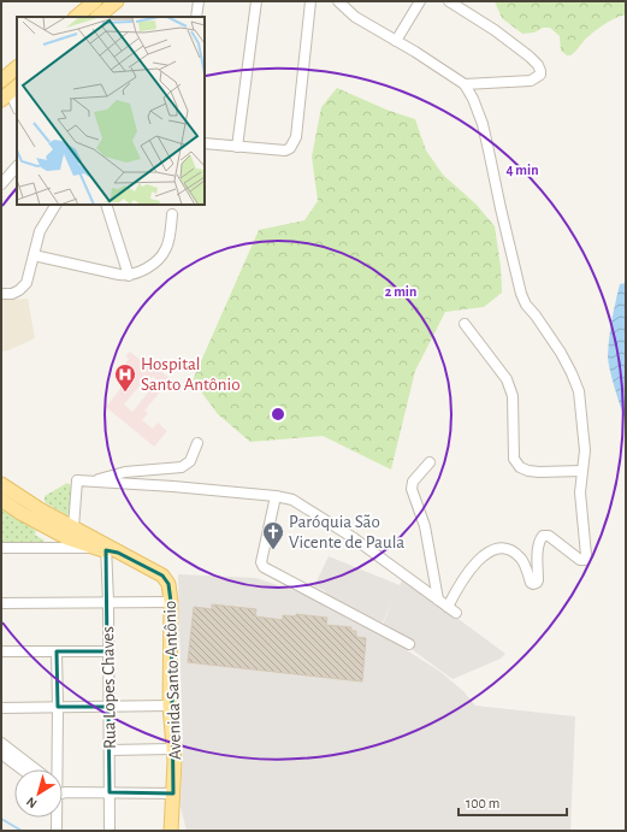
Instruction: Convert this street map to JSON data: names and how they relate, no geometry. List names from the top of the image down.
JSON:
{
  "streets": {
    "main road": ["Avenida Santo Antônio"],
    "street": ["Rua Lopes Chaves"]
  },
  "crossings": [
    ["Avenida Santo Antônio", "Rua Lopes Chaves"]
  ],
  "places": {
    "hospital": ["Hospital Santo Antônio"],
    "church": ["Paróquia São Vicente de Paula"]
  },
  "scale_bar": "100 m",
  "north": "bottom left",
  "rings": ["4 min", "2 min"]
}
